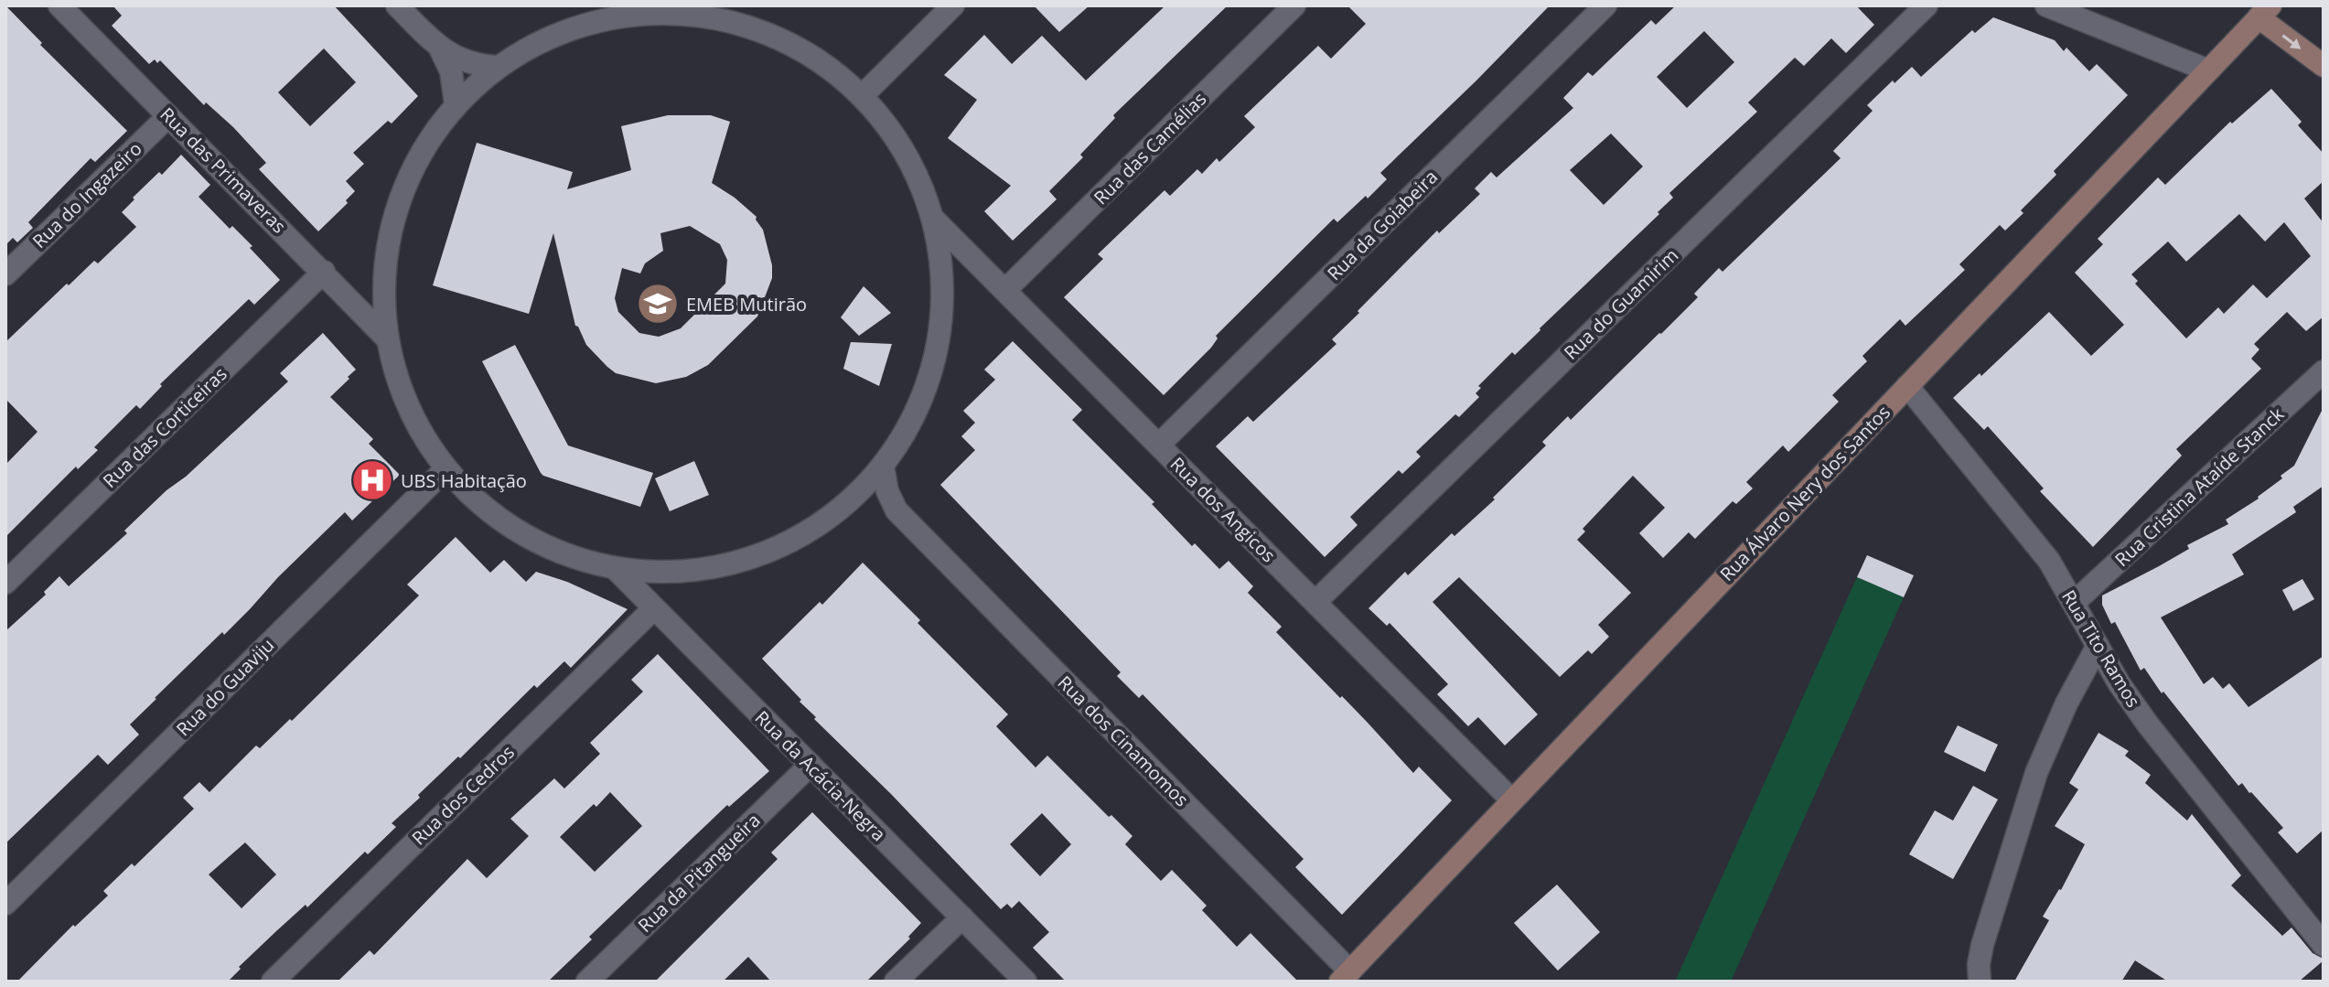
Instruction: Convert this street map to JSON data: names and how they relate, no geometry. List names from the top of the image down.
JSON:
{
  "streets": {
    "main road": ["Rua Álvaro Nery dos Santos"],
    "street": [
      "Rua das Camélias",
      "Rua das Primaveras",
      "Rua do Ingazeiro",
      "Rua da Goiabeira",
      "Rua do Guamirim",
      "Rua das Corticeiras",
      "Rua Cristina Ataíde Stanck",
      "Rua dos Angicos",
      "Rua Tito Ramos",
      "Rua do Guaviju",
      "Rua dos Cinamomos",
      "Rua da Acácia-Negra",
      "Rua dos Cedros",
      "Rua da Pitangueira"
    ]
  },
  "crossings": [
    ["Rua das Camélias", "Rua dos Angicos"],
    ["Rua das Primaveras", "Rua do Ingazeiro"],
    ["Rua das Primaveras", "Rua das Corticeiras"],
    ["Rua da Goiabeira", "Rua dos Angicos"],
    ["Rua do Guamirim", "Rua dos Angicos"],
    ["Rua Cristina Ataíde Stanck", "Rua Tito Ramos"],
    ["Rua Álvaro Nery dos Santos", "Rua dos Angicos"],
    ["Rua Álvaro Nery dos Santos", "Rua Tito Ramos"],
    ["Rua Álvaro Nery dos Santos", "Rua dos Cinamomos"],
    ["Rua da Acácia-Negra", "Rua dos Cedros"],
    ["Rua da Acácia-Negra", "Rua da Pitangueira"]
  ],
  "places": {
    "school or university": ["EMEB Mutirão"],
    "hospital": ["UBS Habitação"]
  }
}
